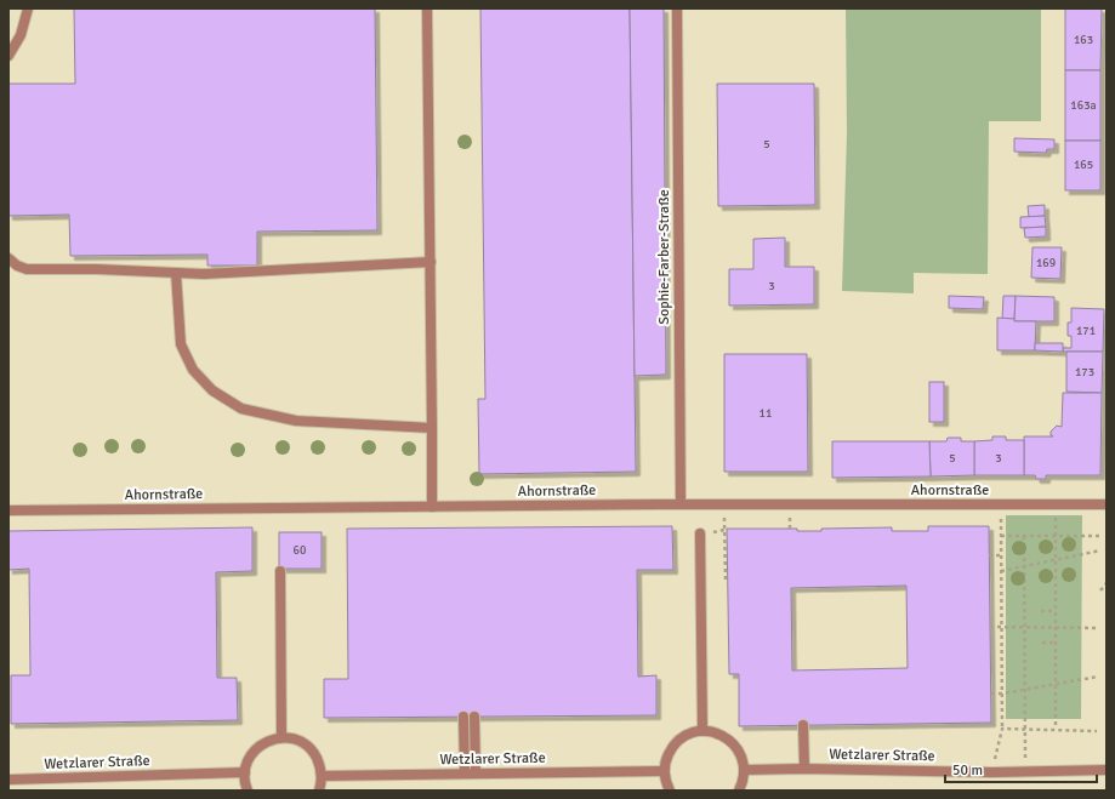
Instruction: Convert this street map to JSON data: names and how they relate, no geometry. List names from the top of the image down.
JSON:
{
  "streets": {
    "street": ["Sophie-Farber-Straße", "Ahornstraße", "Wetzlarer Straße"]
  },
  "crossings": [
    ["Sophie-Farber-Straße", "Ahornstraße"]
  ],
  "house_numbers": [
    "163",
    "163a",
    "5",
    "165",
    "169",
    "3",
    "171",
    "173",
    "11",
    "5",
    "3",
    "60"
  ],
  "scale_bar": "50 m"
}
